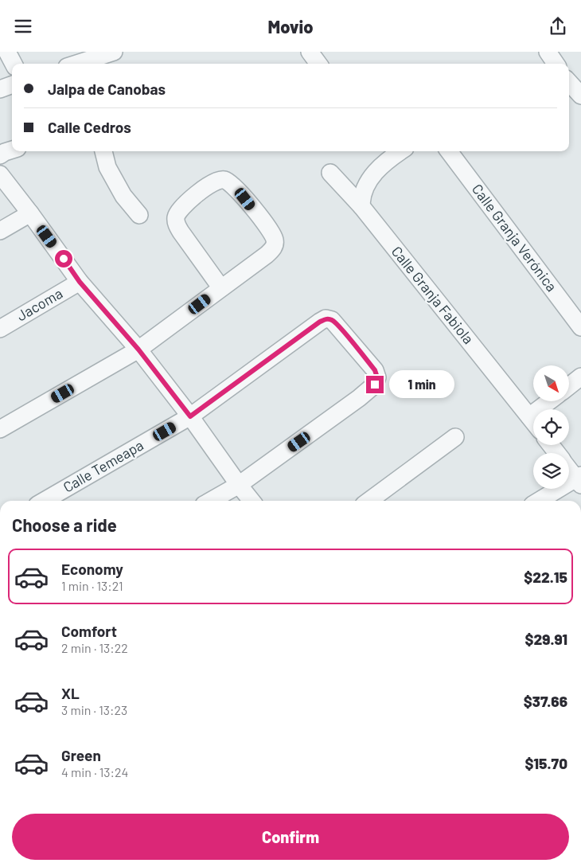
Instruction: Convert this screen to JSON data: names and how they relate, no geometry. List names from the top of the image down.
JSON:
{
  "streets": {
    "street": [
      "Calle Granja Verónica",
      "Calle Granja Fabiola",
      "Jacoma",
      "Calle Temeapa"
    ]
  },
  "north": "bottom right",
  "page": {
    "header": "Movio",
    "banner": ["Jalpa de Canobas", "Calle Cedros"],
    "bubble": "1 min",
    "heading": "Choose a ride",
    "list": [
      {
        "name": "Economy",
        "note": "1 min · 13:21",
        "value": "$22.15"
      },
      {
        "name": "Comfort",
        "note": "2 min · 13:22",
        "value": "$29.91"
      },
      {
        "name": "XL",
        "note": "3 min · 13:23",
        "value": "$37.66"
      },
      {
        "name": "Green",
        "note": "4 min · 13:24",
        "value": "$15.70"
      }
    ],
    "buttons": "Confirm"
  }
}
